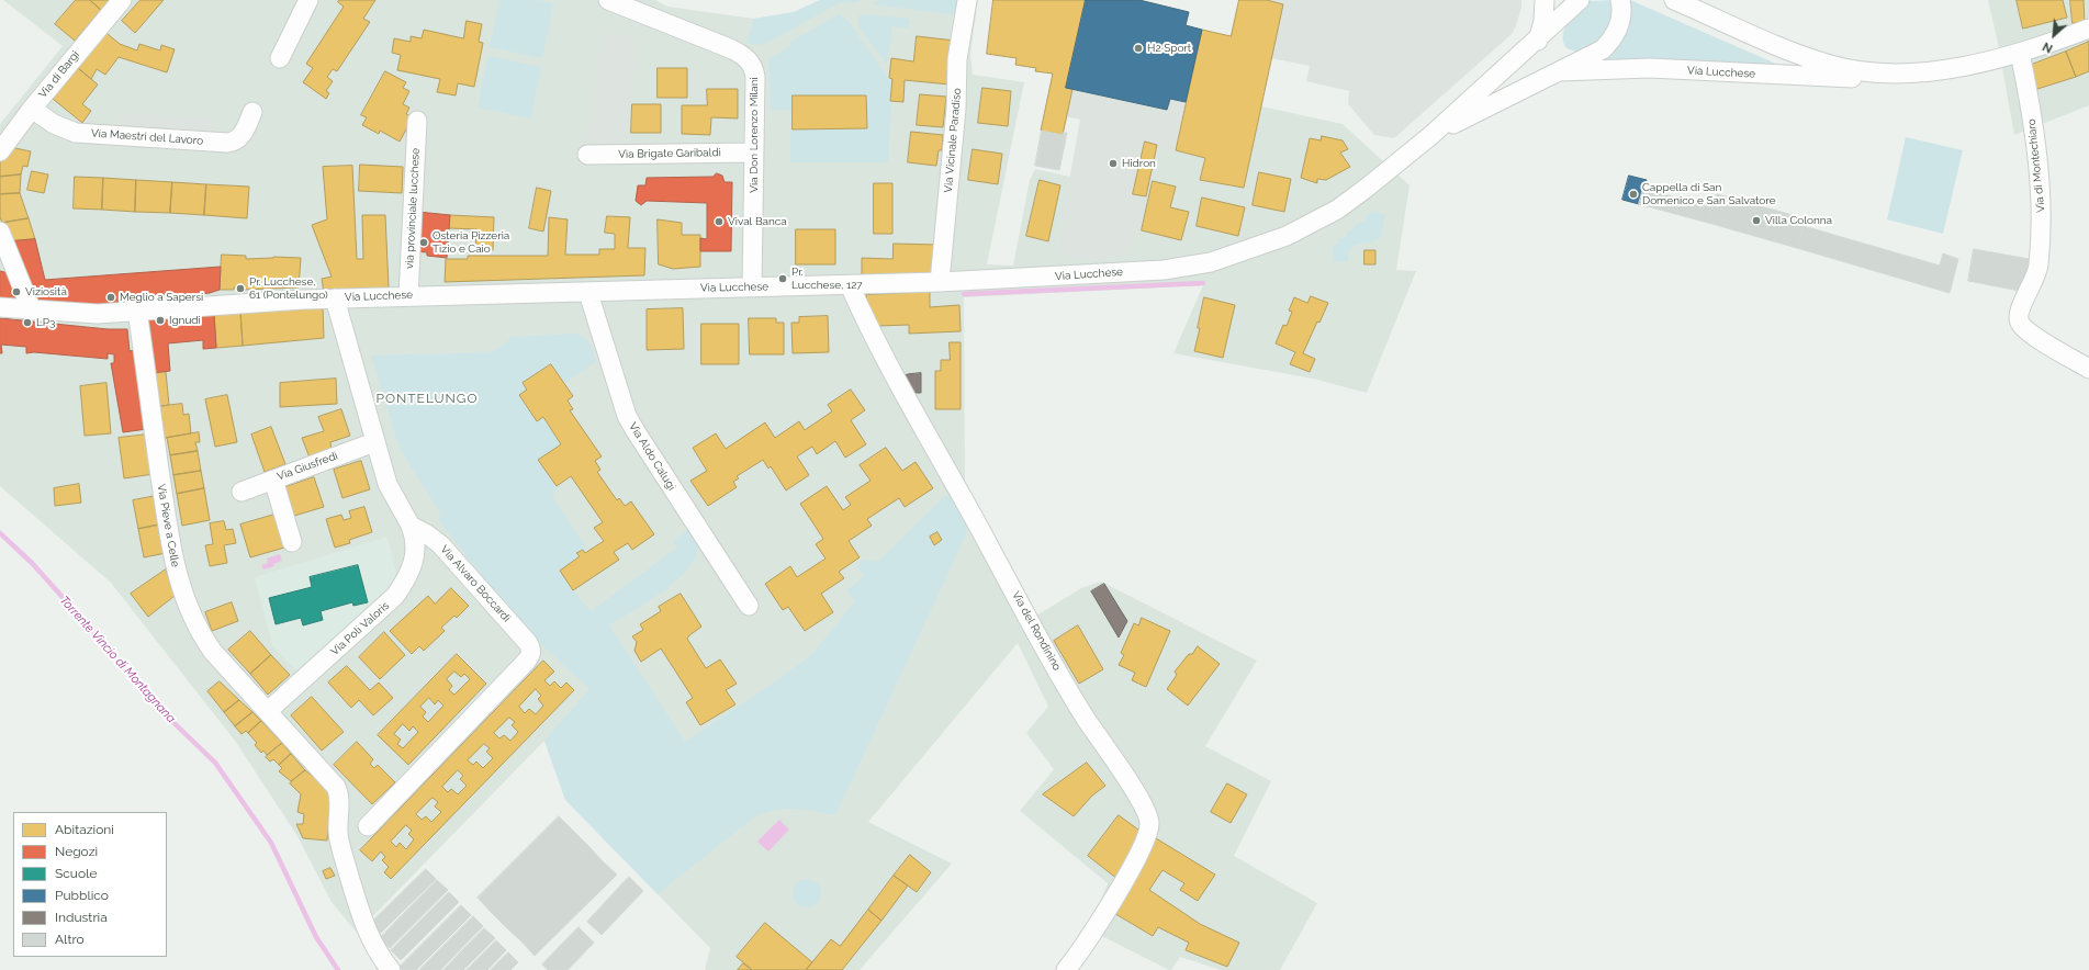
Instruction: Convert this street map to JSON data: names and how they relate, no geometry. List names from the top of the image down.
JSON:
{
  "streets": {
    "street": [
      "Via Lucchese",
      "Via di Bargi",
      "Via Don Lorenzo Milani",
      "Via Maestri del Lavoro",
      "Via Vicinale Paradiso",
      "Via Brigate Garibaldi",
      "Via di Montechiaro",
      "via provinciale lucchese",
      "Via Aldo Calugi",
      "Via Giusfredi",
      "Via Pieve a Celle",
      "Via Alvaro Boccardi",
      "Via Poli Valoris",
      "Via del Rondinino"
    ]
  },
  "crossings": [
    ["Via Lucchese", "Via Don Lorenzo Milani"],
    ["Via Lucchese", "Via Vicinale Paradiso"],
    ["Via Lucchese", "Via di Montechiaro"],
    ["Via Lucchese", "via provinciale lucchese"],
    ["Via Lucchese", "Via Aldo Calugi"],
    ["Via Lucchese", "Via Pieve a Celle"],
    ["Via Lucchese", "Via del Rondinino"],
    ["Via di Bargi", "Via Maestri del Lavoro"],
    ["Via Don Lorenzo Milani", "Via Brigate Garibaldi"],
    ["Via Pieve a Celle", "Via Poli Valoris"],
    ["Via Alvaro Boccardi", "Via Poli Valoris"]
  ],
  "districts": ["PONTELUNGO"],
  "water": ["Torrente Vincio di Montagnana"],
  "places": [
    "H2 Sport",
    "Hidron",
    "Cappella di San Domenico e San Salvatore",
    "Villa Colonna",
    "Vival Banca",
    "Osteria Pizzeria Tizio e Caio",
    "Pr. Lucchese, 127",
    "Pr. Lucchese, 61 (Pontelungo)",
    "Viziosità",
    "Meglio a Sapersi",
    "Ignudi",
    "LP3"
  ],
  "legend": [
    "Abitazioni",
    "Negozi",
    "Scuole",
    "Pubblico",
    "Industria",
    "Altro"
  ],
  "north": "bottom left"
}
